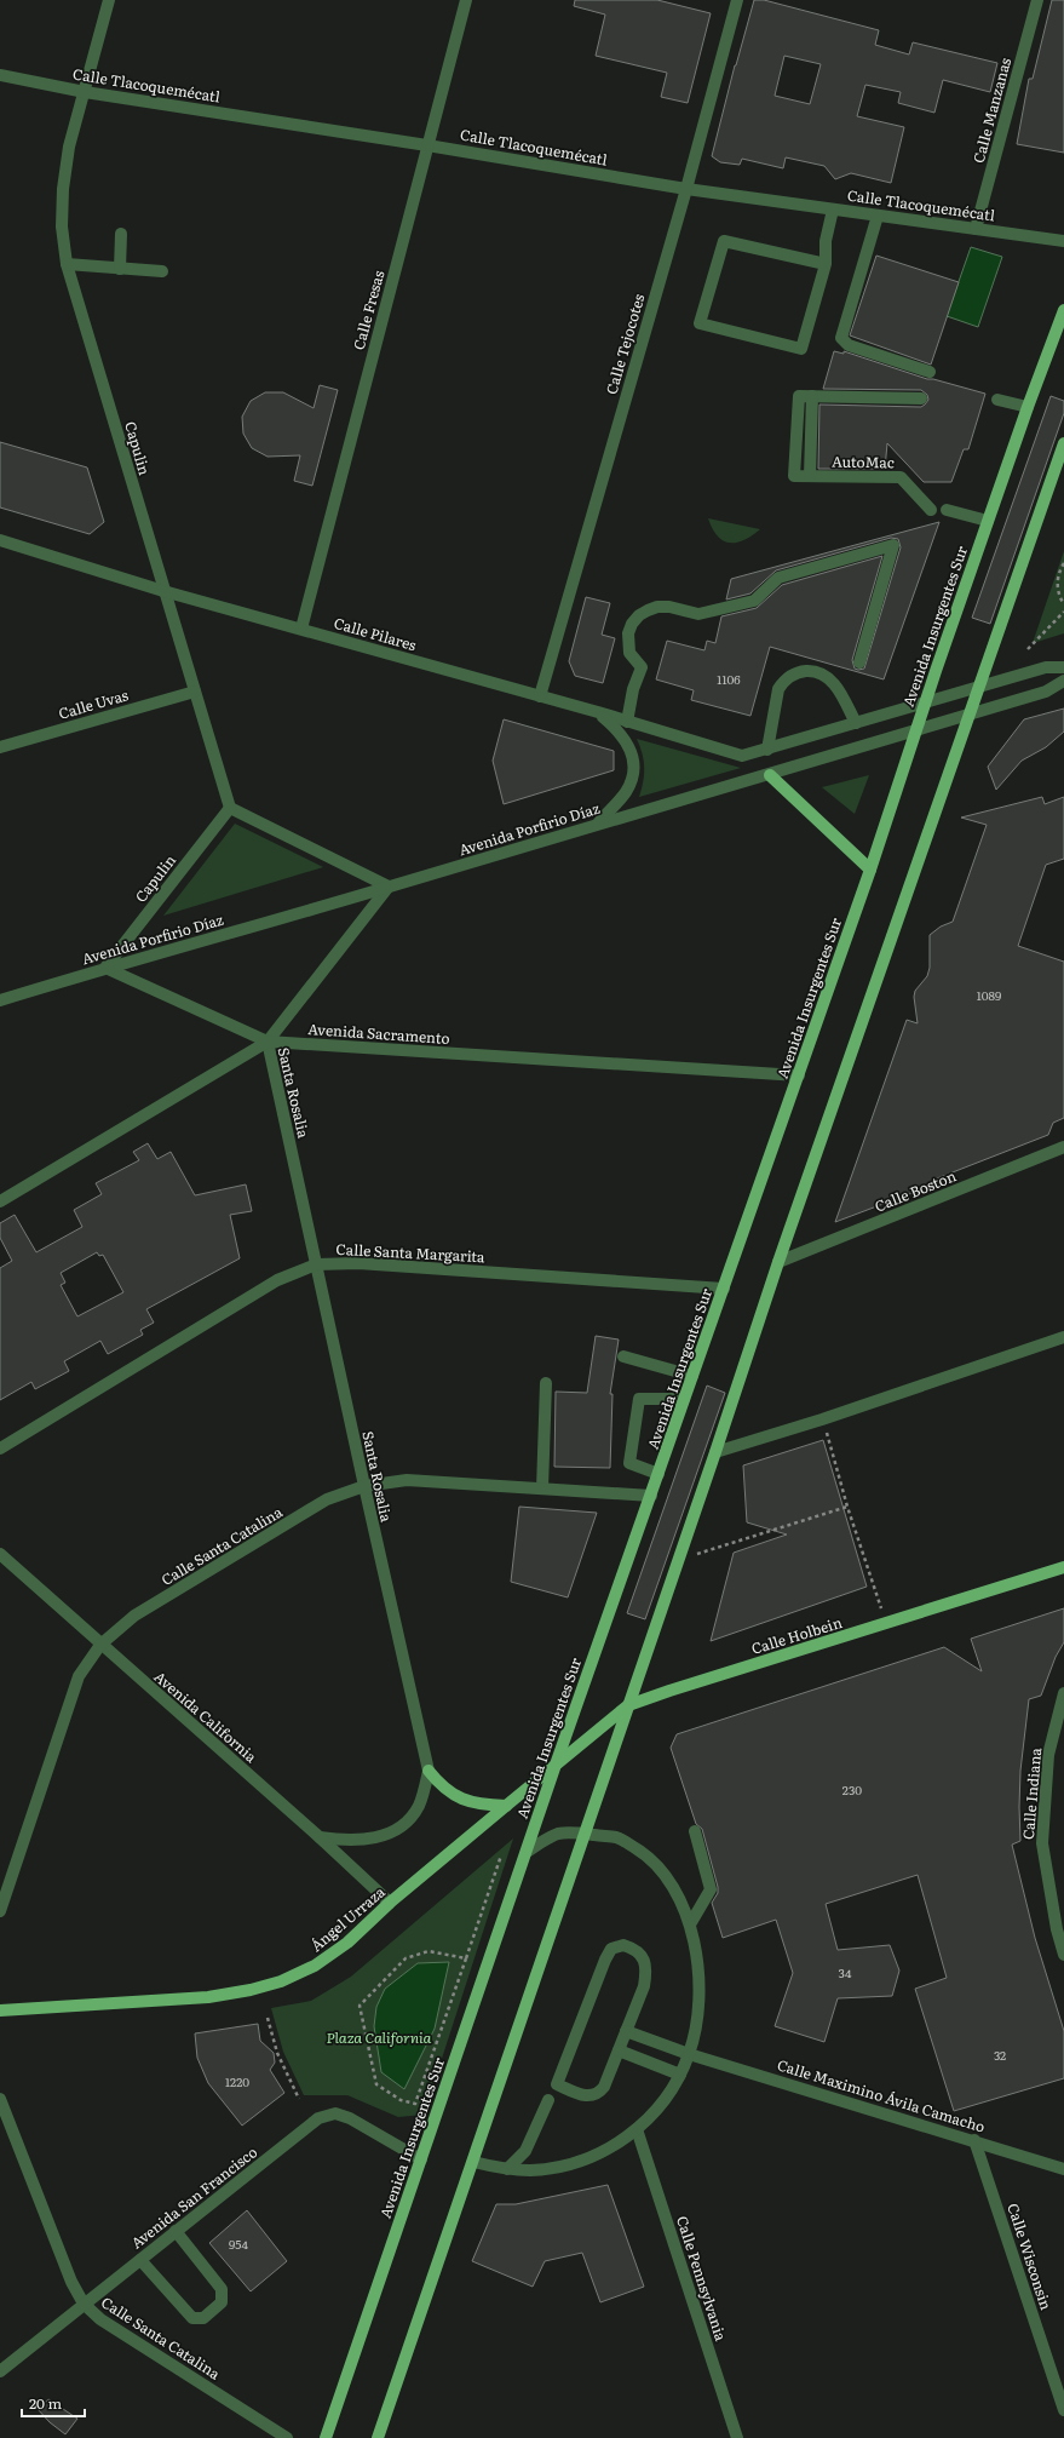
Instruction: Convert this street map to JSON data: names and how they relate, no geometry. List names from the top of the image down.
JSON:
{
  "streets": {
    "main road": ["Avenida Insurgentes Sur", "Calle Holbein", "Ángel Urraza"],
    "street": [
      "Calle Tlacoquemécatl",
      "Calle Manzanas",
      "Calle Fresas",
      "Calle Tejocotes",
      "Capulin",
      "AutoMac",
      "Calle Pilares",
      "Calle Uvas",
      "Avenida Porfirio Díaz",
      "Avenida Sacramento",
      "Santa Rosalia",
      "Calle Boston",
      "Calle Santa Margarita",
      "Calle Santa Catalina",
      "Avenida California",
      "Calle Indiana",
      "Calle Maximino Ávila Camacho",
      "Avenida San Francisco",
      "Calle Wisconsin",
      "Calle Pennsylvania"
    ]
  },
  "crossings": [
    ["Calle Tlacoquemécatl", "Calle Manzanas"],
    ["Calle Tlacoquemécatl", "Calle Fresas"],
    ["Calle Tlacoquemécatl", "Calle Tejocotes"],
    ["Calle Tlacoquemécatl", "Capulin"],
    ["Calle Fresas", "Calle Pilares"],
    ["Calle Tejocotes", "Calle Pilares"],
    ["Capulin", "Calle Pilares"],
    ["Capulin", "Calle Uvas"],
    ["Capulin", "Avenida Porfirio Díaz"],
    ["Capulin", "Santa Rosalia"],
    ["Avenida Insurgentes Sur", "Avenida Porfirio Díaz"],
    ["Avenida Insurgentes Sur", "Avenida Sacramento"],
    ["Avenida Insurgentes Sur", "Calle Santa Margarita"],
    ["Avenida Insurgentes Sur", "Calle Santa Catalina"],
    ["Avenida Insurgentes Sur", "Calle Holbein"],
    ["Avenida Insurgentes Sur", "Ángel Urraza"],
    ["Avenida Insurgentes Sur", "Avenida San Francisco"],
    ["Avenida Porfirio Díaz", "Santa Rosalia"],
    ["Avenida Sacramento", "Santa Rosalia"],
    ["Santa Rosalia", "Calle Santa Margarita"],
    ["Santa Rosalia", "Calle Santa Catalina"],
    ["Santa Rosalia", "Avenida California"],
    ["Calle Santa Catalina", "Avenida California"],
    ["Calle Santa Catalina", "Avenida San Francisco"],
    ["Calle Holbein", "Ángel Urraza"],
    ["Avenida California", "Ángel Urraza"],
    ["Calle Maximino Ávila Camacho", "Calle Wisconsin"]
  ],
  "parks": ["Plaza California"],
  "house_numbers": [
    "1106",
    "1089",
    "230",
    "34",
    "32",
    "1220",
    "954"
  ],
  "scale_bar": "20 m"
}
